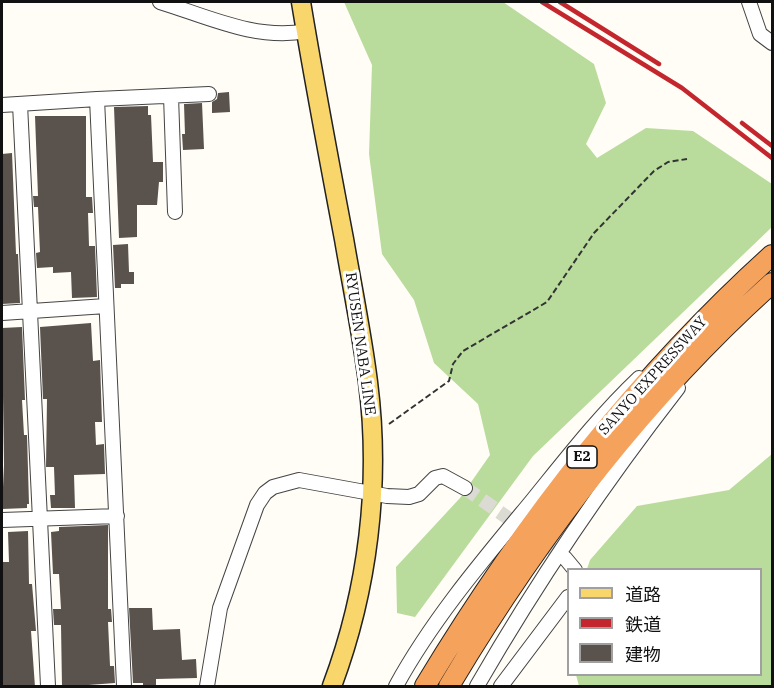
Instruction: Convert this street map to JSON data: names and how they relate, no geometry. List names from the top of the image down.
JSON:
{
  "streets": {
    "highway": ["SANYO EXPRESSWAY", "E2"],
    "main road": ["RYUSEN NABA LINE"]
  },
  "legend": ["道路", "鉄道", "建物"]
}
